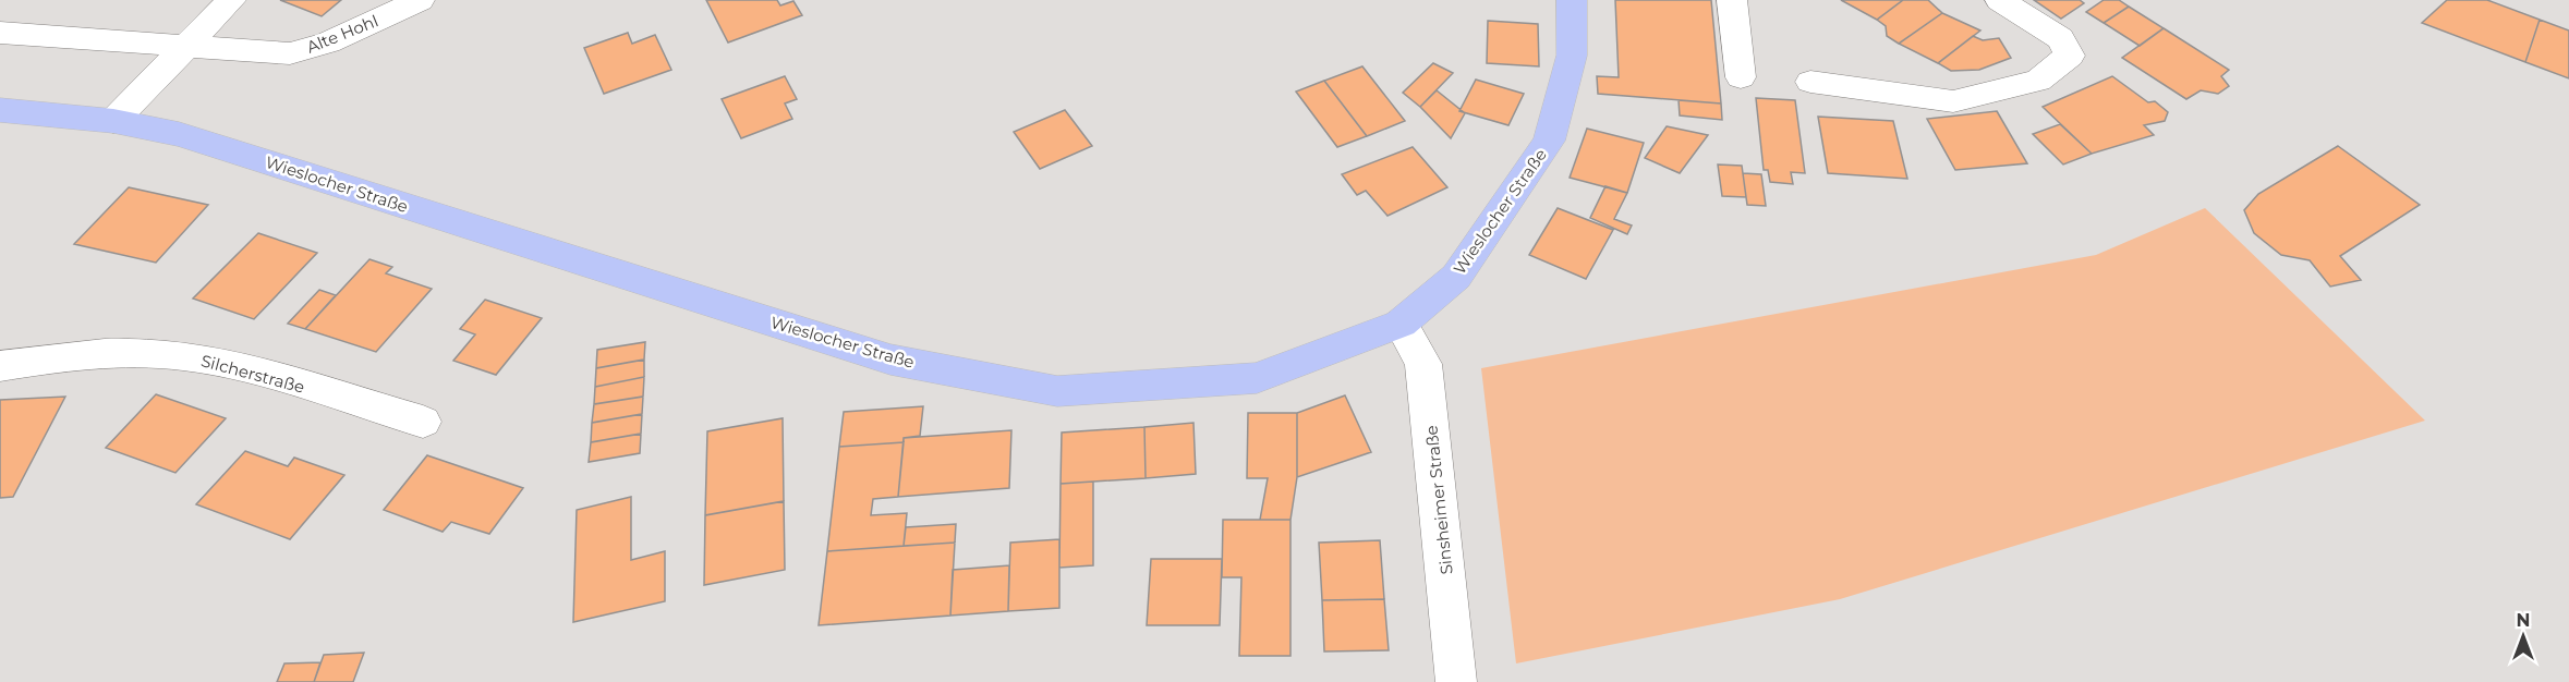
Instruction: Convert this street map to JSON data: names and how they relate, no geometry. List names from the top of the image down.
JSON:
{
  "streets": {
    "main road": ["Wieslocher Straße"],
    "street": ["Alte Hohl", "Silcherstraße", "Sinsheimer Straße"]
  },
  "crossings": [
    ["Wieslocher Straße", "Sinsheimer Straße"]
  ],
  "north": "top"
}
